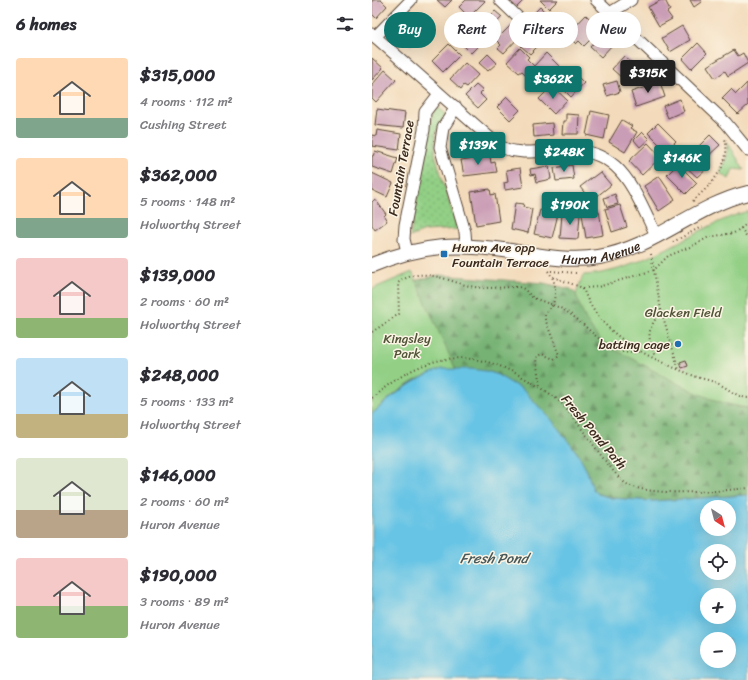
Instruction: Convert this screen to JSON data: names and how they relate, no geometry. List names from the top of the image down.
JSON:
{
  "streets": {
    "street": ["Fountain Terrace", "Huron Avenue"],
    "path": ["Fresh Pond Path"]
  },
  "crossings": [
    ["Fountain Terrace", "Huron Avenue"]
  ],
  "water": ["Fresh Pond"],
  "parks": ["Glacken Field", "Kingsley Park"],
  "places": {
    "transit": ["Huron Ave opp Fountain Terrace"],
    "other": ["batting cage"]
  },
  "north": "bottom right",
  "page": {
    "heading": "6 homes",
    "chip": [
      "Buy",
      "Rent",
      "Filters",
      "New"
    ],
    "list": [
      {
        "name": "$315,000",
        "note": "4 rooms · 112 m² · Cushing Street"
      },
      {
        "name": "$362,000",
        "note": "5 rooms · 148 m² · Holworthy Street"
      },
      {
        "name": "$139,000",
        "note": "2 rooms · 60 m² · Holworthy Street"
      },
      {
        "name": "$248,000",
        "note": "5 rooms · 133 m² · Holworthy Street"
      },
      {
        "name": "$146,000",
        "note": "2 rooms · 60 m² · Huron Avenue"
      },
      {
        "name": "$190,000",
        "note": "3 rooms · 89 m² · Huron Avenue"
      }
    ],
    "price": [
      "$315K",
      "$362K",
      "$139K",
      "$248K",
      "$146K",
      "$190K"
    ],
    "map_buttons": ["+", "−"]
  }
}
